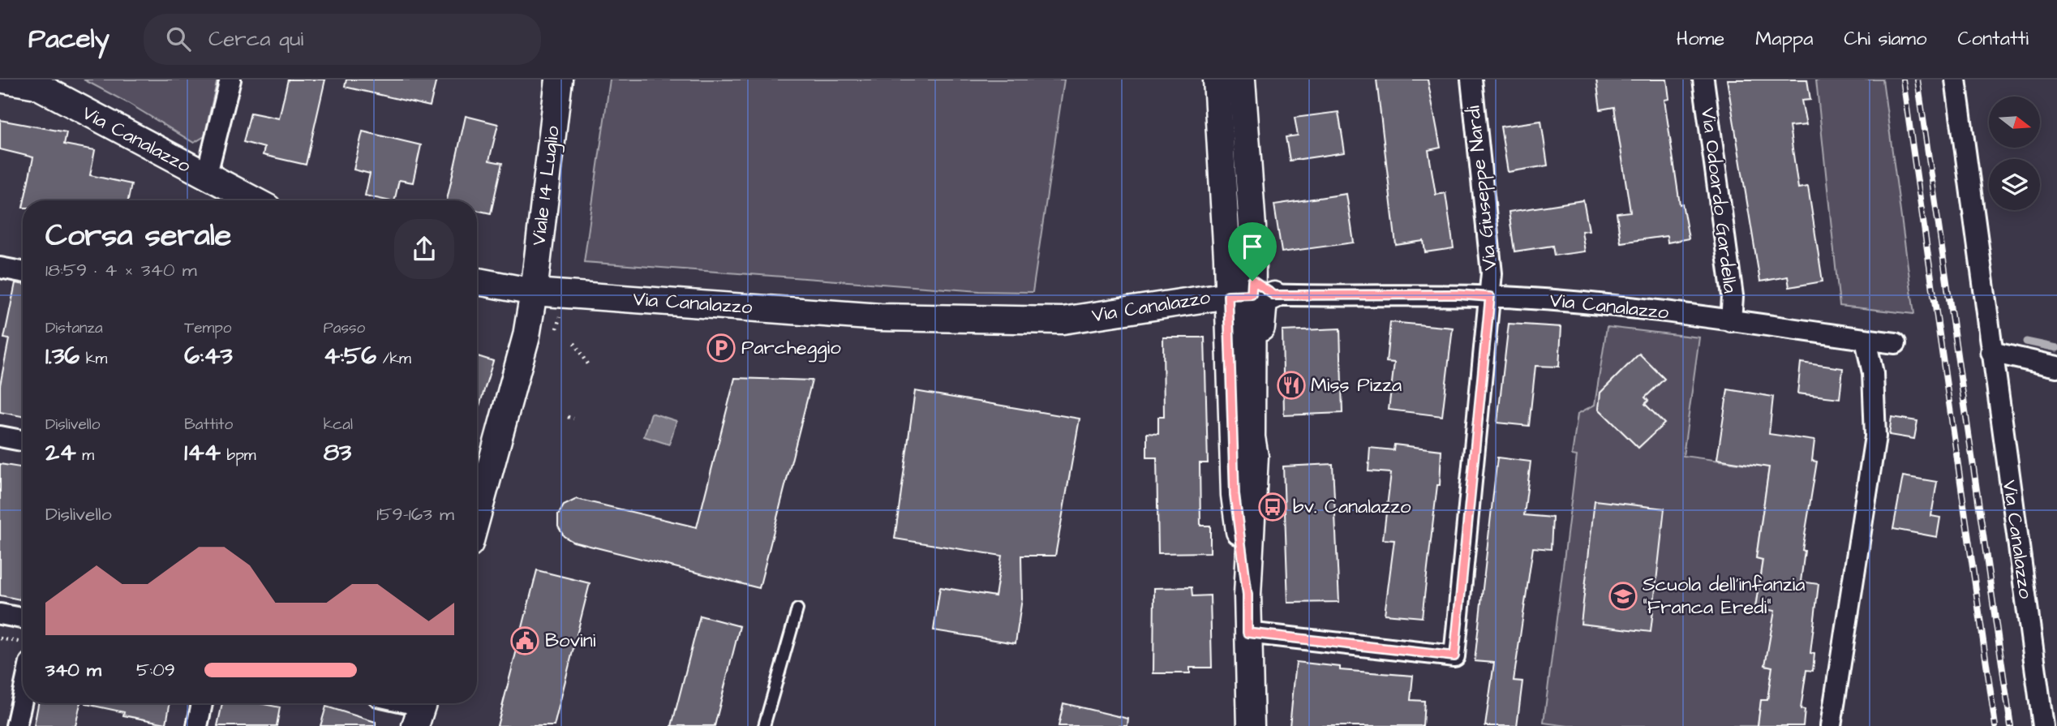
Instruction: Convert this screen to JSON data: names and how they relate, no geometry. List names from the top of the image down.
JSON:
{
  "streets": {
    "street": [
      "Via Canalazzo",
      "Viale 14 Luglio",
      "Via Giuseppe Nardi",
      "Via Odoardo Gardella"
    ]
  },
  "crossings": [
    ["Via Canalazzo", "Viale 14 Luglio"],
    ["Via Canalazzo", "Via Giuseppe Nardi"],
    ["Via Canalazzo", "Via Odoardo Gardella"]
  ],
  "places": {
    "parking": ["Parcheggio"],
    "restaurant": ["Miss Pizza"],
    "bus stop": ["bv. Canalazzo"],
    "school or university": ["Scuola dell'infanzia \"Franca Eredi\""],
    "public building": ["Bovini"]
  },
  "north": "right",
  "page": {
    "header": "Pacely",
    "search": "Cerca qui",
    "nav": [
      "Home",
      "Mappa",
      "Chi siamo",
      "Contatti"
    ],
    "heading": ["Corsa serale", "18:59 · 4 × 340 m"],
    "stats": [
      ["Distanza", "1.36 km"],
      ["Tempo", "6:43"],
      ["Passo", "4:56 /km"],
      ["Dislivello", "24 m"],
      ["Battito", "144 bpm"],
      ["kcal", "83"]
    ],
    "chart": ["Dislivello", "159–163 m"],
    "list": [
      {
        "name": "340 m",
        "note": "5:09"
      }
    ]
  }
}
